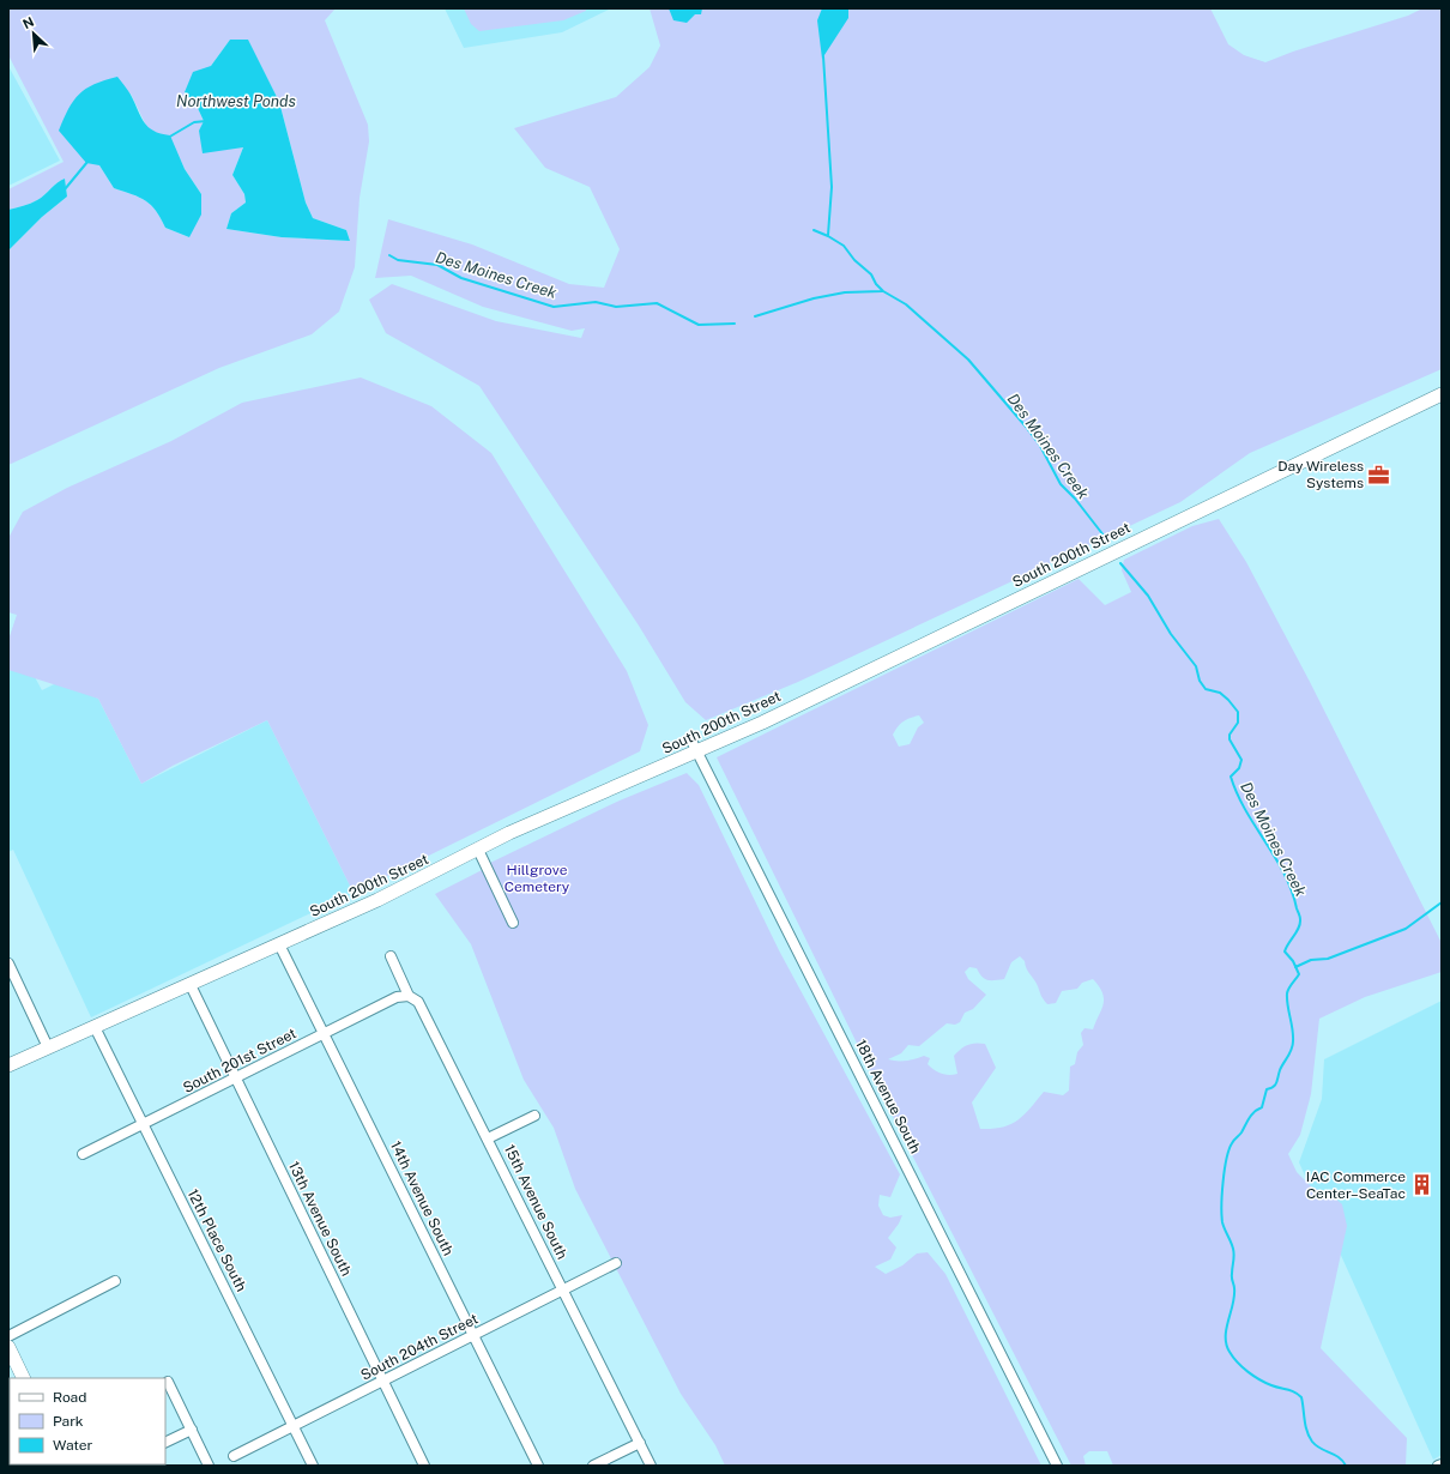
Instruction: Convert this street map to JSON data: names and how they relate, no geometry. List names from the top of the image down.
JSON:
{
  "streets": {
    "main road": ["South 200th Street"],
    "street": [
      "South 201st Street",
      "18th Avenue South",
      "14th Avenue South",
      "15th Avenue South",
      "13th Avenue South",
      "12th Place South",
      "South 204th Street"
    ]
  },
  "crossings": [
    ["South 200th Street", "18th Avenue South"],
    ["South 200th Street", "14th Avenue South"],
    ["South 200th Street", "13th Avenue South"],
    ["South 200th Street", "12th Place South"],
    ["South 201st Street", "14th Avenue South"],
    ["South 201st Street", "15th Avenue South"],
    ["South 201st Street", "13th Avenue South"],
    ["South 201st Street", "12th Place South"],
    ["14th Avenue South", "South 204th Street"],
    ["15th Avenue South", "South 204th Street"],
    ["13th Avenue South", "South 204th Street"],
    ["12th Place South", "South 204th Street"]
  ],
  "water": ["Northwest Ponds", "Des Moines Creek"],
  "parks": ["Hillgrove Cemetery"],
  "places": {
    "office": ["Day Wireless Systems"],
    "building": ["IAC Commerce Center–SeaTac"]
  },
  "legend": ["Road", "Park", "Water"],
  "north": "top left"
}
